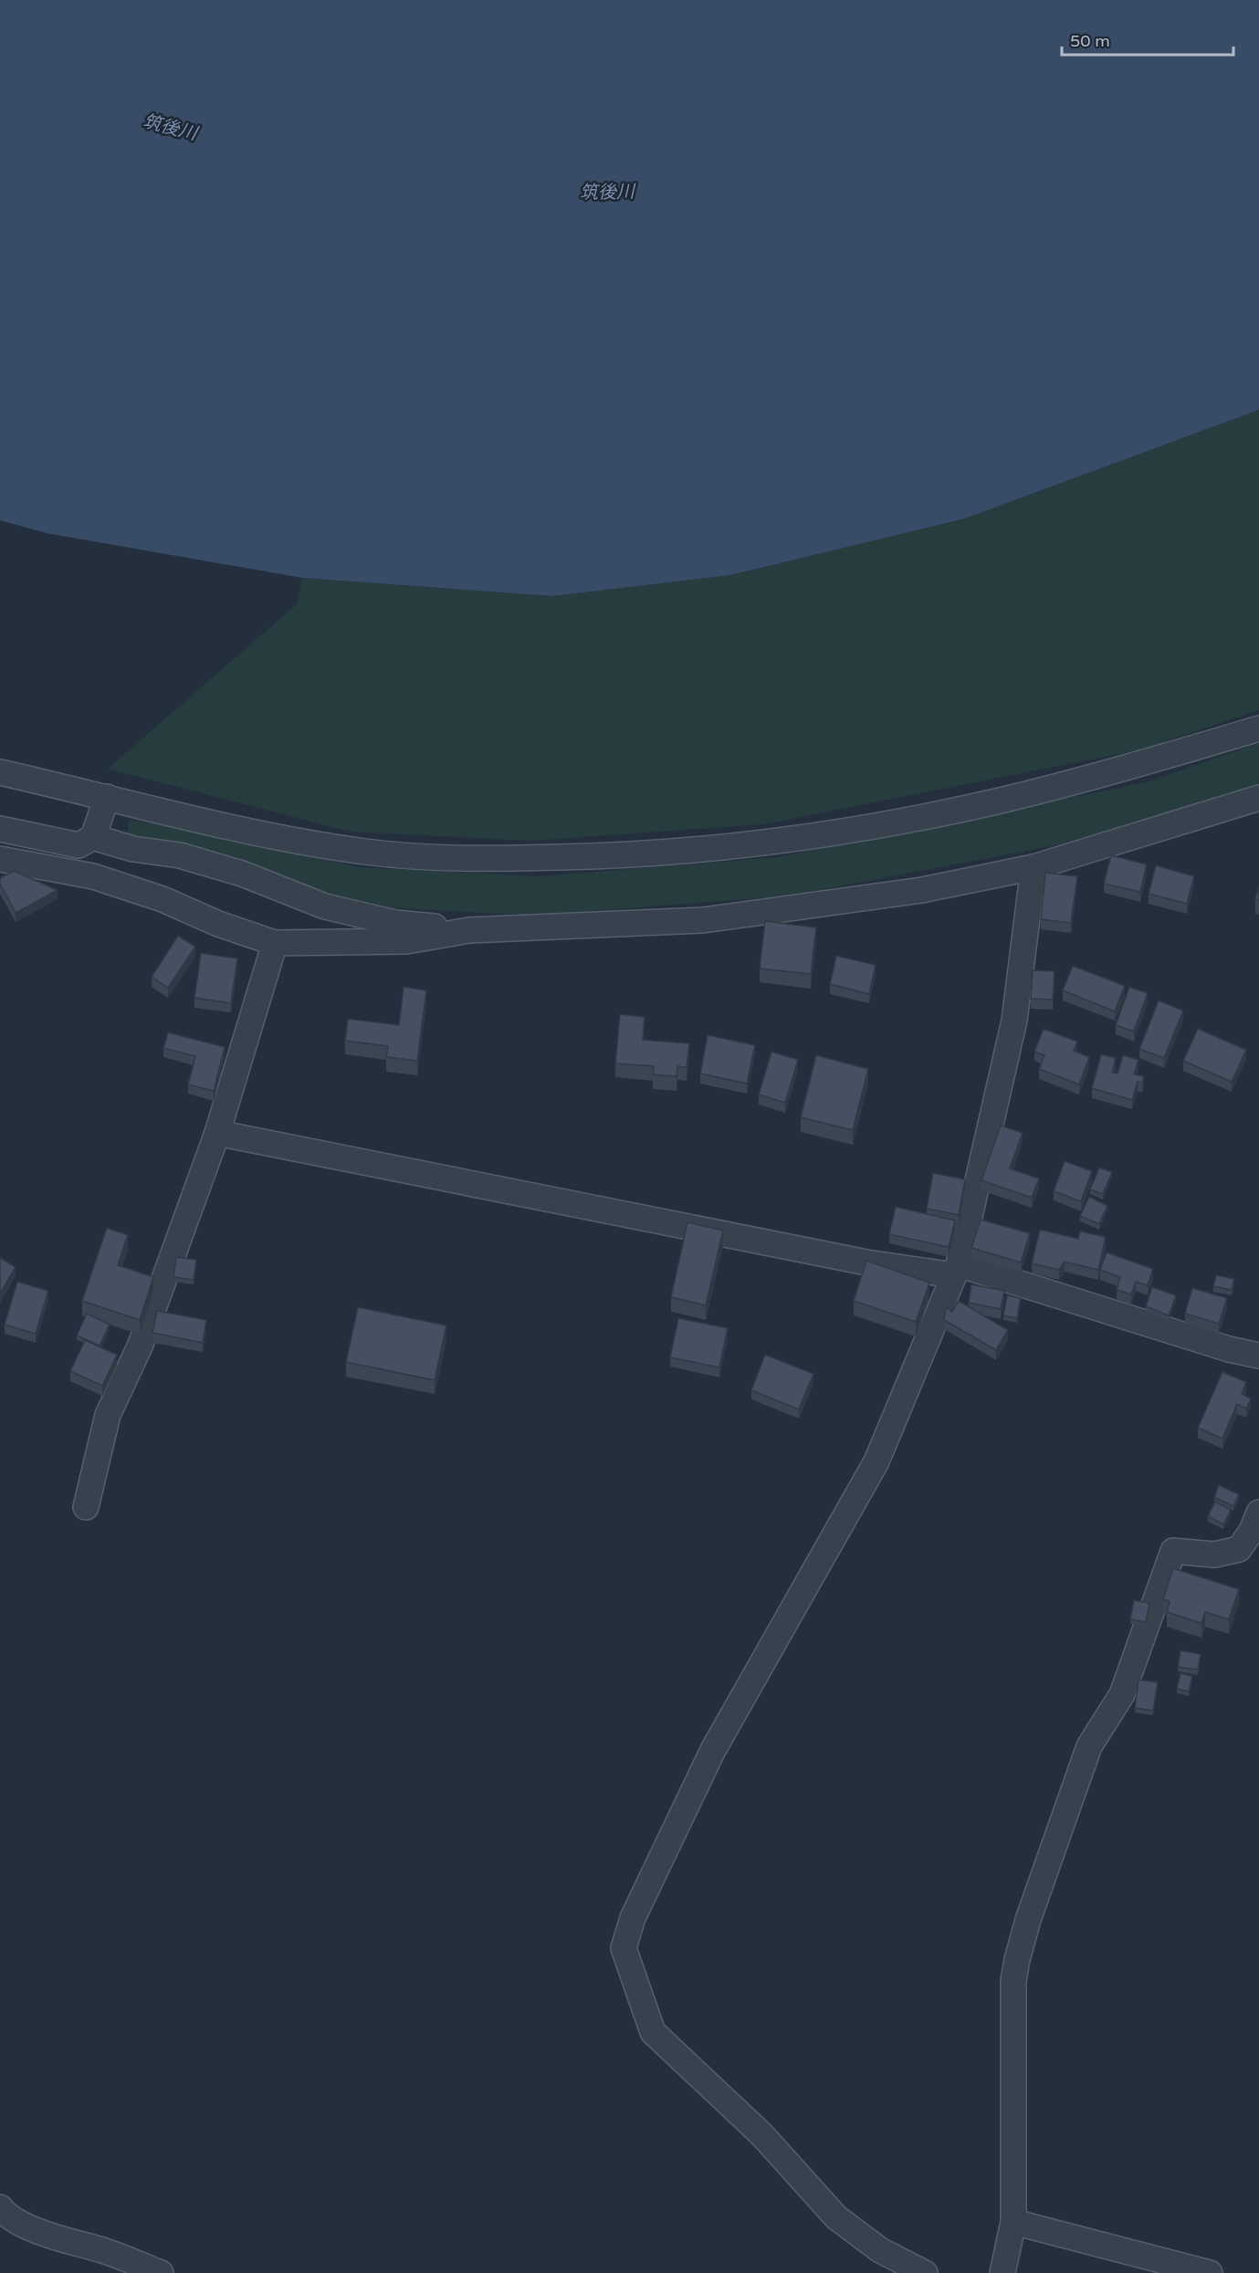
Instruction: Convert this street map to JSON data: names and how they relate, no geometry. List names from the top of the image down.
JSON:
{
  "water": ["筑後川"],
  "scale_bar": "50 m"
}
